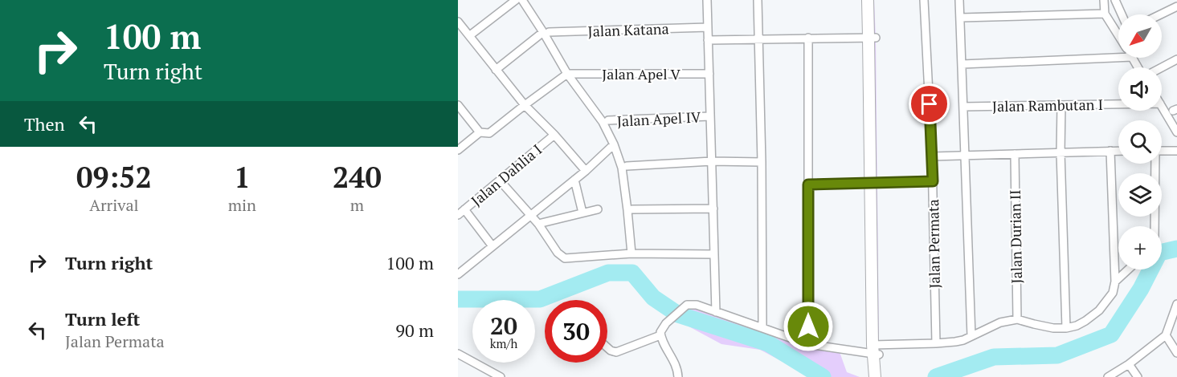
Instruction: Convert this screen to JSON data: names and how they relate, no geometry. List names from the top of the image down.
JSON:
{
  "streets": {
    "street": [
      "Jalan Katana",
      "Jalan Apel V",
      "Jalan Rambutan I",
      "Jalan Apel IV",
      "Jalan Dahlia I",
      "Jalan Durian II",
      "Jalan Permata"
    ]
  },
  "north": "bottom left",
  "page": {
    "turn": ["100 m", "Turn right"],
    "map_buttons": "+",
    "then": "Then",
    "eta": [
      "09:52",
      "Arrival",
      "1",
      "min",
      "240",
      "m"
    ],
    "list": [
      {
        "name": "Turn right",
        "value": "100 m"
      },
      {
        "name": "Turn left",
        "note": "Jalan Permata",
        "value": "90 m"
      }
    ],
    "speed": "20 km/h",
    "limit": "30"
  }
}
